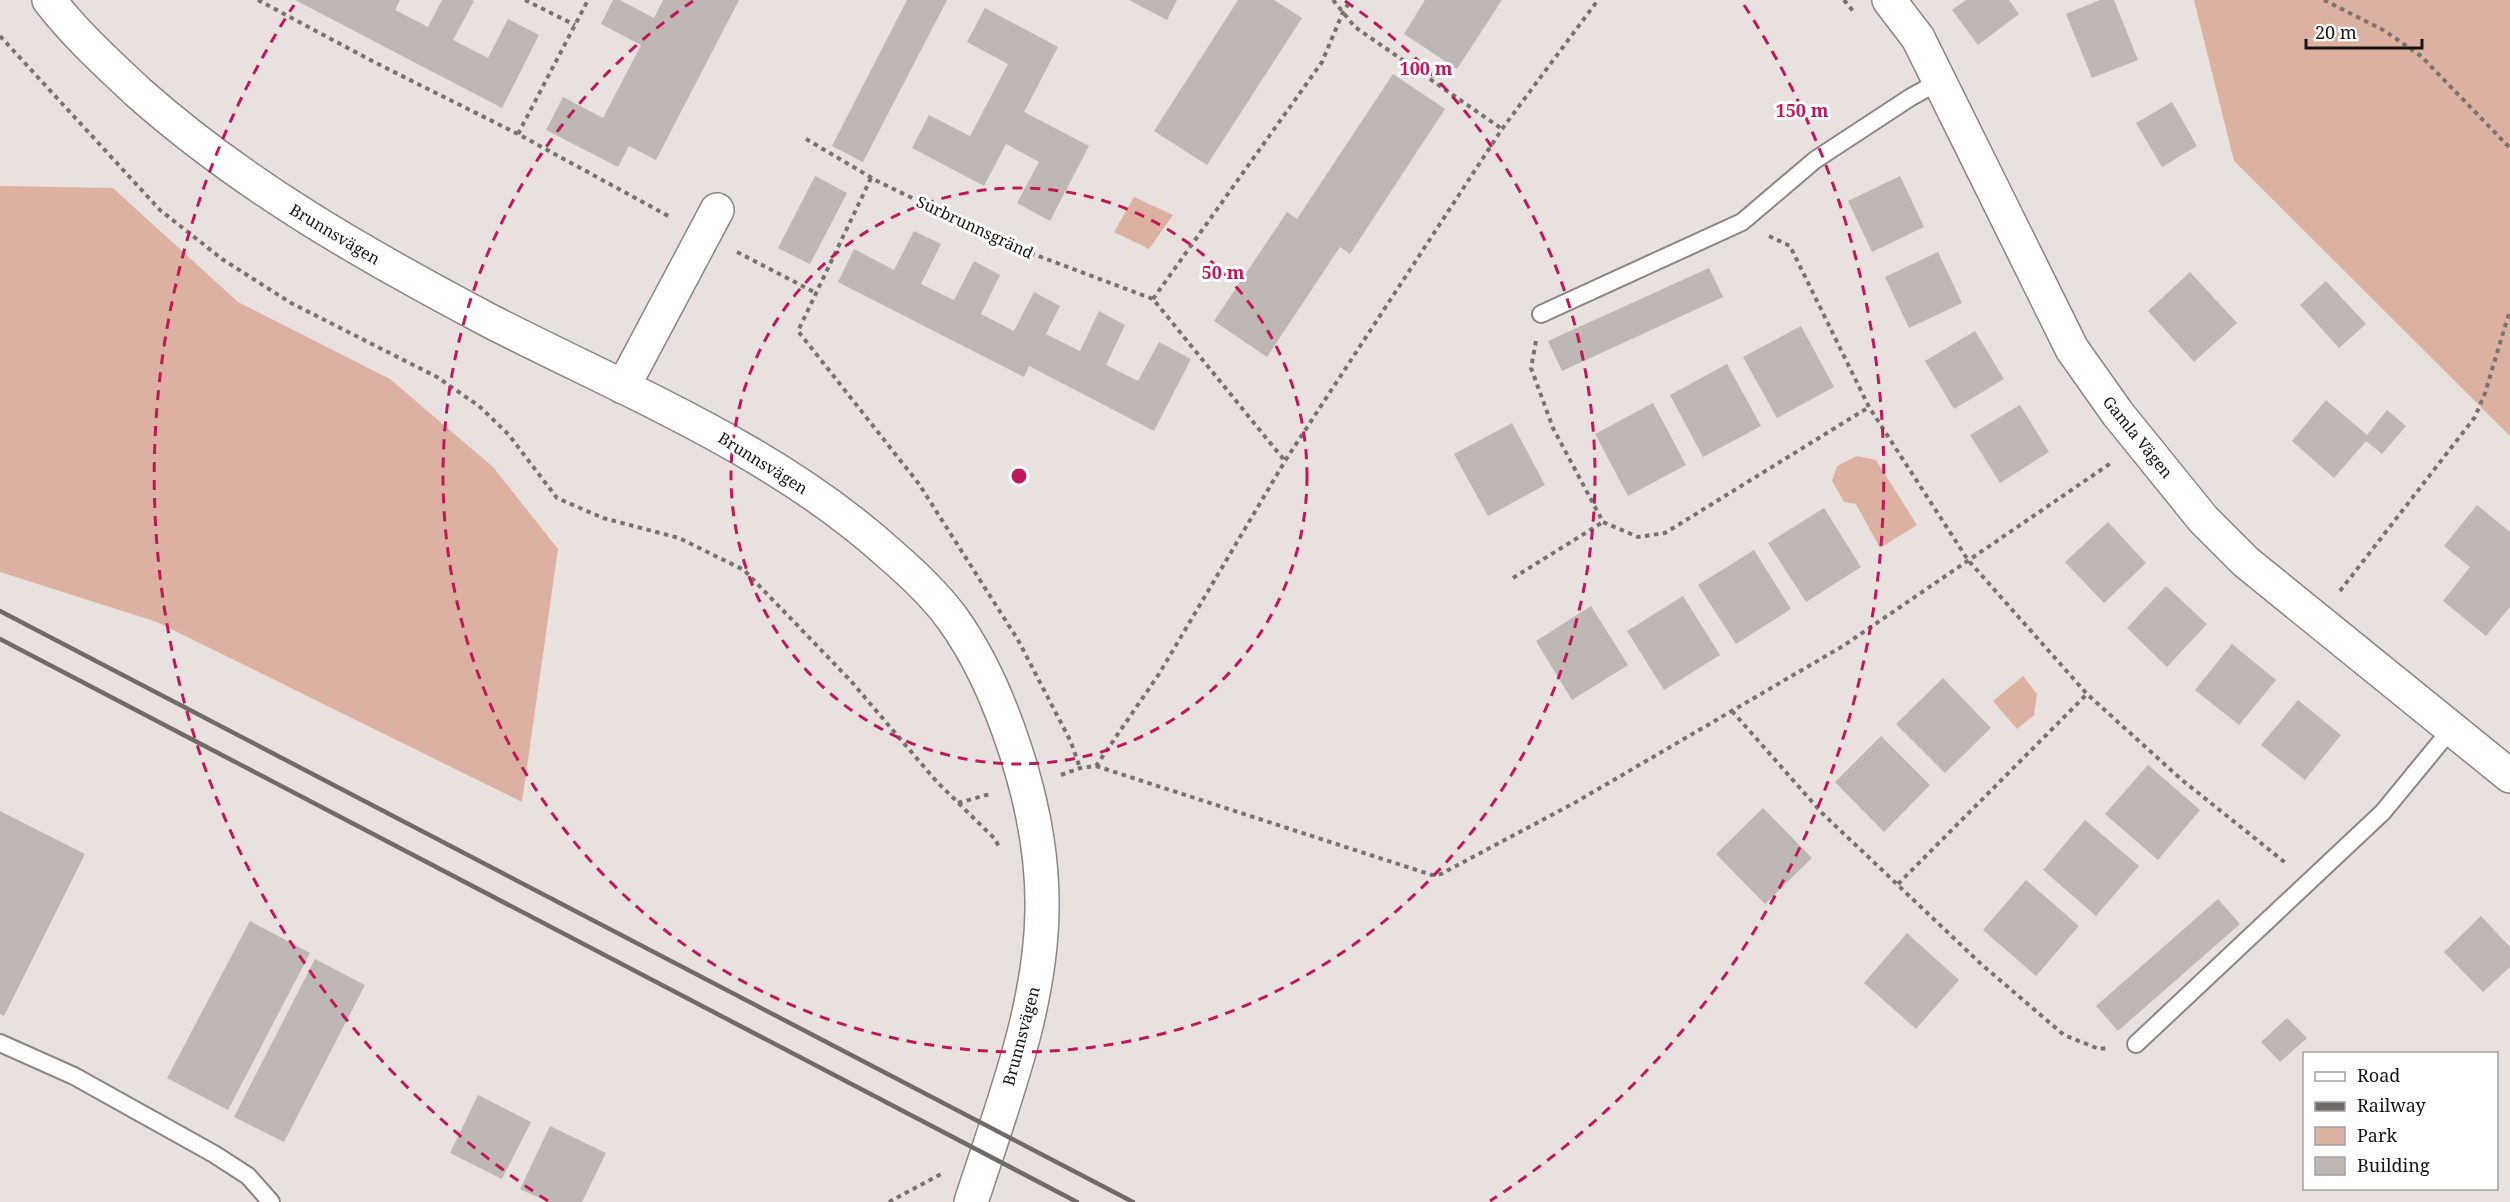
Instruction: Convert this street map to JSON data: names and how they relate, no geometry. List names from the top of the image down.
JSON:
{
  "streets": {
    "street": ["Brunnsvägen", "Gamla Vägen"],
    "path": ["Surbrunnsgränd"]
  },
  "legend": [
    "Road",
    "Railway",
    "Park",
    "Building"
  ],
  "scale_bar": "20 m",
  "rings": ["100 m", "150 m", "50 m"]
}
